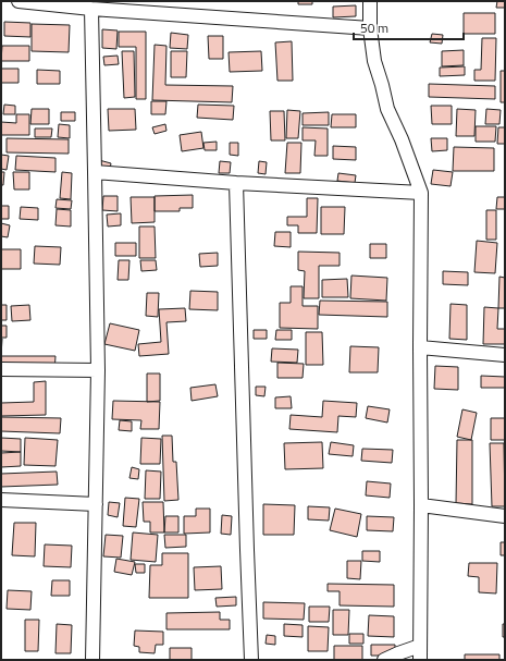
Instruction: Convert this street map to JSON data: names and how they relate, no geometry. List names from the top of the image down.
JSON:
{
  "scale_bar": "50 m"
}
